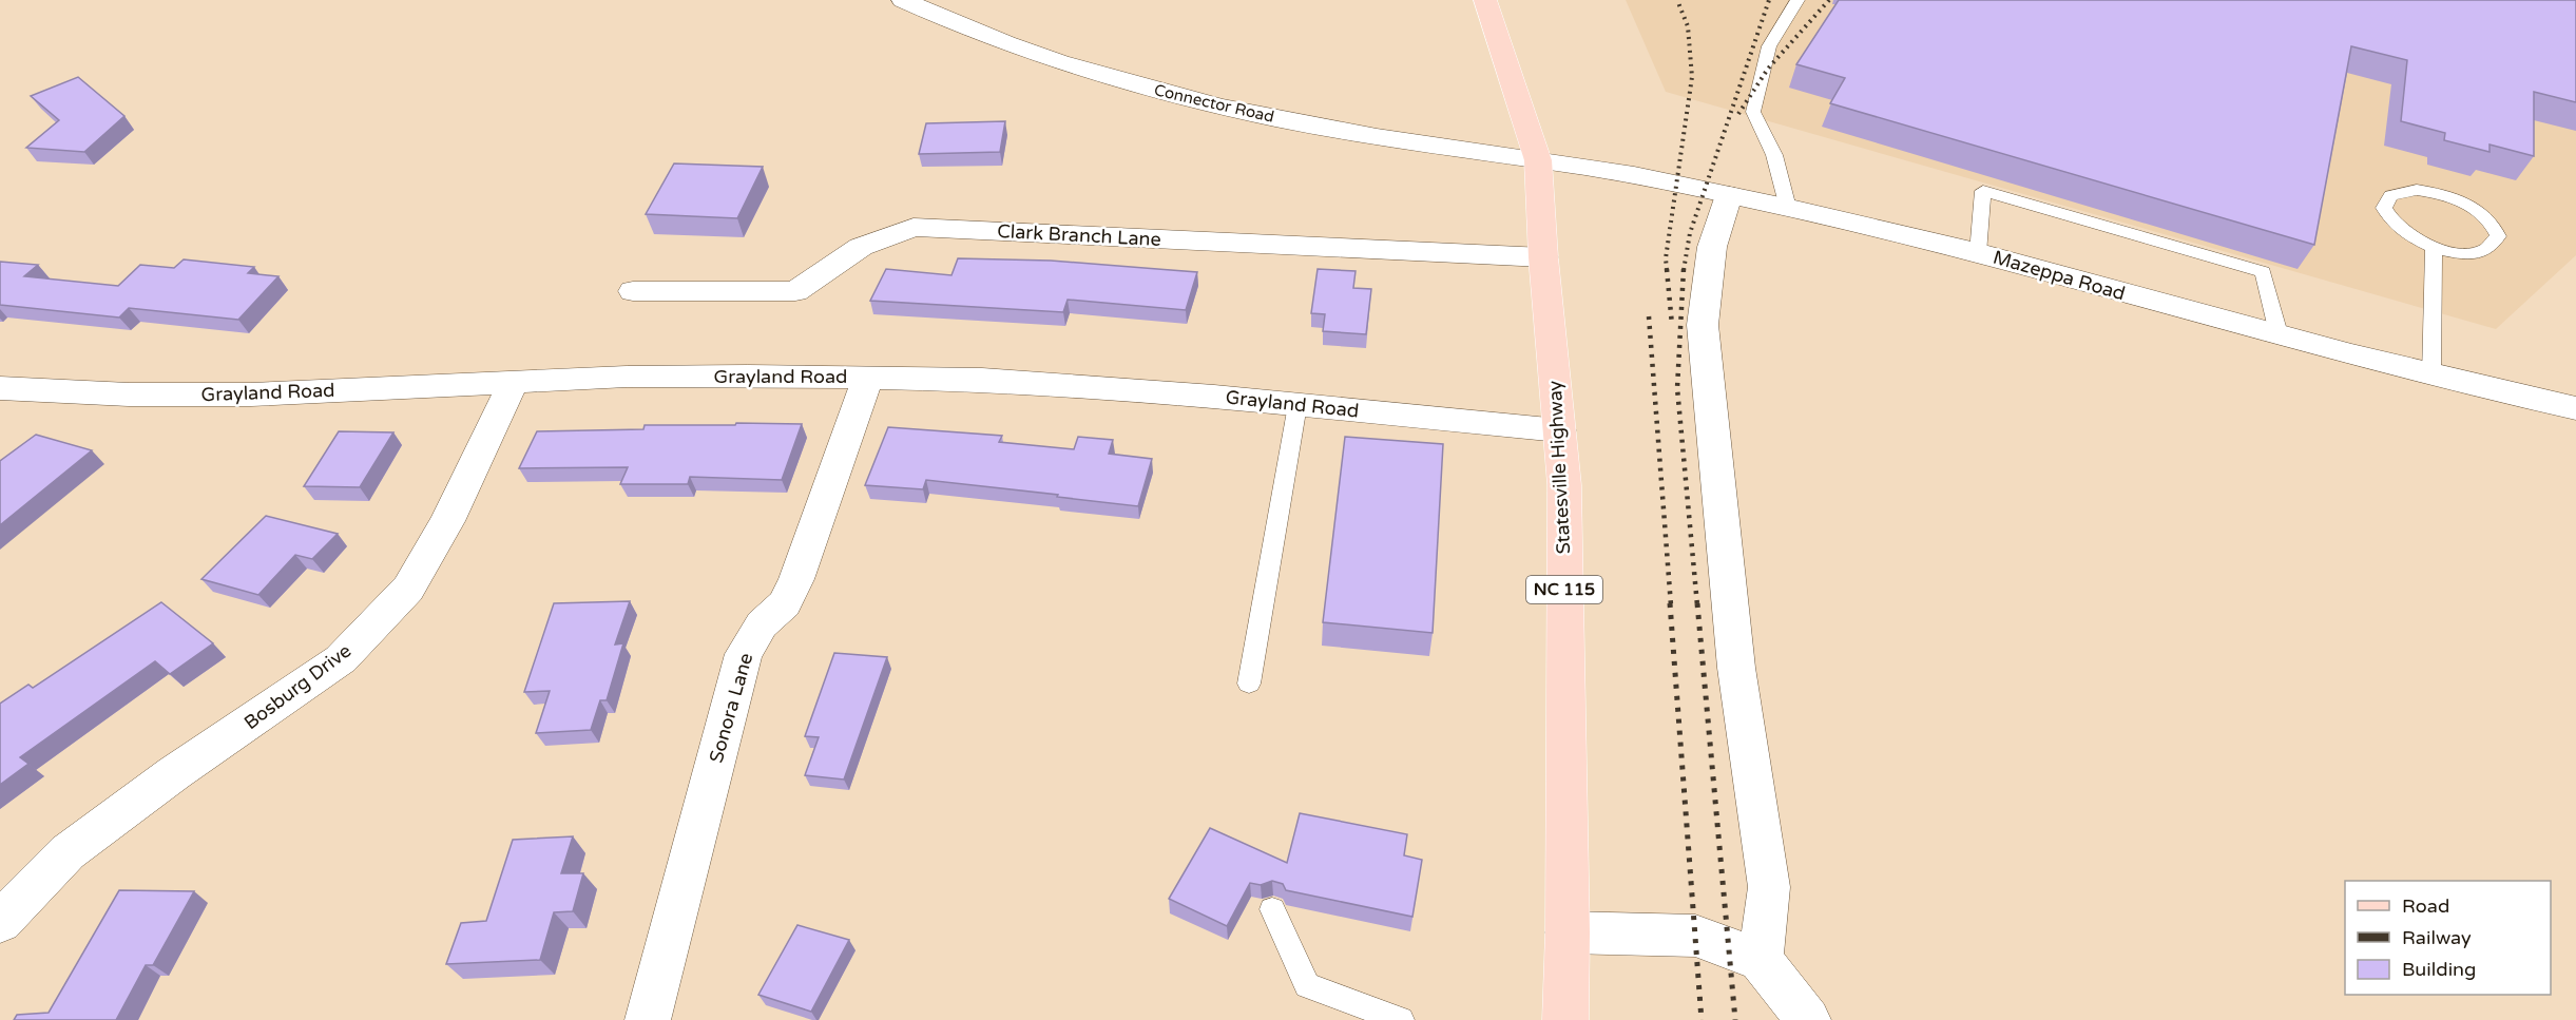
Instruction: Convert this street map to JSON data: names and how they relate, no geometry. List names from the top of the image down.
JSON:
{
  "streets": {
    "main road": ["Statesville Highway", "NC 115"],
    "street": [
      "Connector Road",
      "Clark Branch Lane",
      "Mazeppa Road",
      "Grayland Road",
      "Bosburg Drive",
      "Sonora Lane"
    ]
  },
  "crossings": [
    ["Connector Road", "Mazeppa Road"],
    ["Connector Road", "Statesville Highway"],
    ["Clark Branch Lane", "Statesville Highway"],
    ["Mazeppa Road", "Statesville Highway"],
    ["Grayland Road", "Statesville Highway"],
    ["Grayland Road", "Bosburg Drive"],
    ["Grayland Road", "Sonora Lane"]
  ],
  "legend": ["Road", "Railway", "Building"]
}
